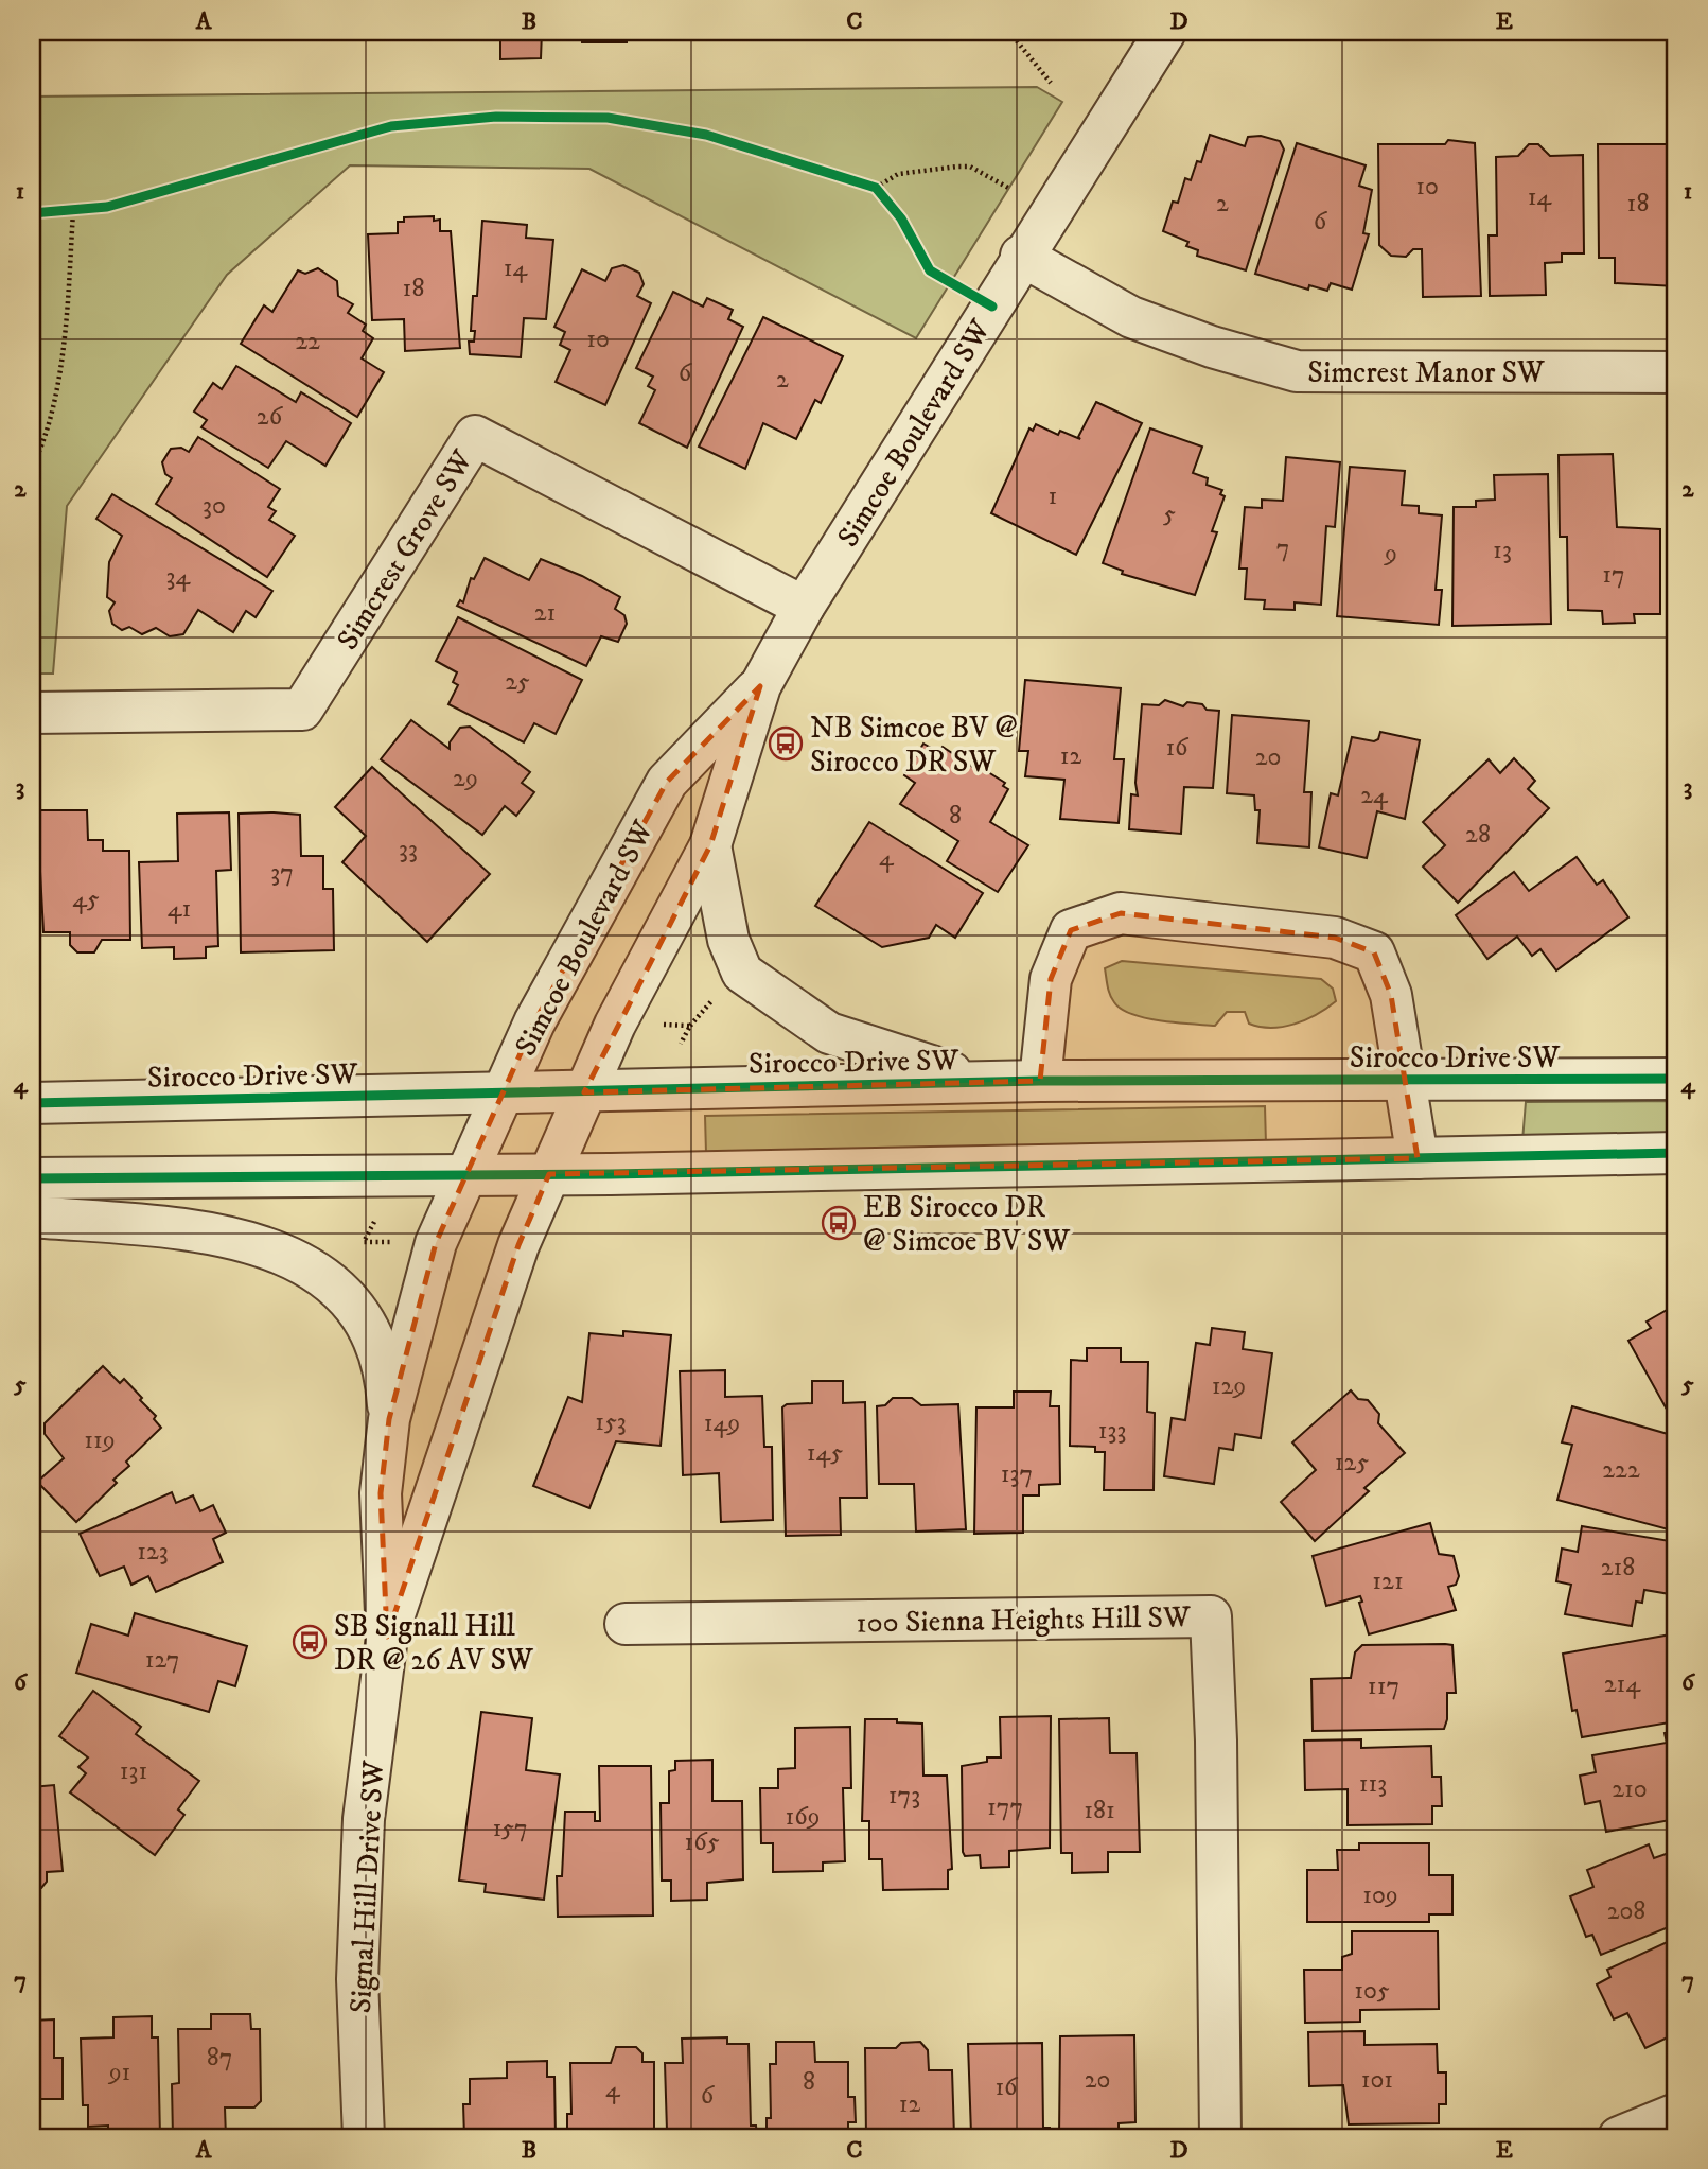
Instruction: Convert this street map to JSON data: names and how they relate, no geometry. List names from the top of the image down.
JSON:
{
  "streets": {
    "street": [
      "Simcrest Manor SW",
      "Simcoe Boulevard SW",
      "Simcrest Grove SW",
      "Sirocco Drive SW",
      "100 Sienna Heights Hill SW",
      "Signal Hill Drive SW"
    ]
  },
  "crossings": [
    ["Simcrest Manor SW", "Simcoe Boulevard SW"],
    ["Simcoe Boulevard SW", "Simcrest Grove SW"],
    ["Simcoe Boulevard SW", "Sirocco Drive SW"],
    ["Simcoe Boulevard SW", "Signal Hill Drive SW"]
  ],
  "places": {
    "bus stop": ["NB Simcoe BV @ Sirocco DR SW", "EB Sirocco DR @ Simcoe BV SW", "SB Signall Hill DR @ 26 AV SW"]
  },
  "house_numbers": [
    "10",
    "14",
    "2",
    "18",
    "6",
    "14",
    "18",
    "10",
    "22",
    "6",
    "2",
    "26",
    "1",
    "30",
    "5",
    "7",
    "13",
    "9",
    "17",
    "34",
    "21",
    "25",
    "16",
    "12",
    "20",
    "29",
    "24",
    "8",
    "28",
    "33",
    "4",
    "37",
    "45",
    "41",
    "129",
    "153",
    "149",
    "133",
    "119",
    "145",
    "125",
    "222",
    "137",
    "123",
    "218",
    "121",
    "127",
    "214",
    "117",
    "131",
    "113",
    "210",
    "173",
    "177",
    "181",
    "169",
    "157",
    "165",
    "109",
    "208",
    "105",
    "87",
    "91",
    "20",
    "101",
    "8",
    "16",
    "4",
    "6",
    "12"
  ],
  "grid": {
    "columns": [
      "A",
      "B",
      "C",
      "D",
      "E"
    ],
    "rows": [
      "1",
      "2",
      "3",
      "4",
      "5",
      "6",
      "7"
    ]
  }
}
